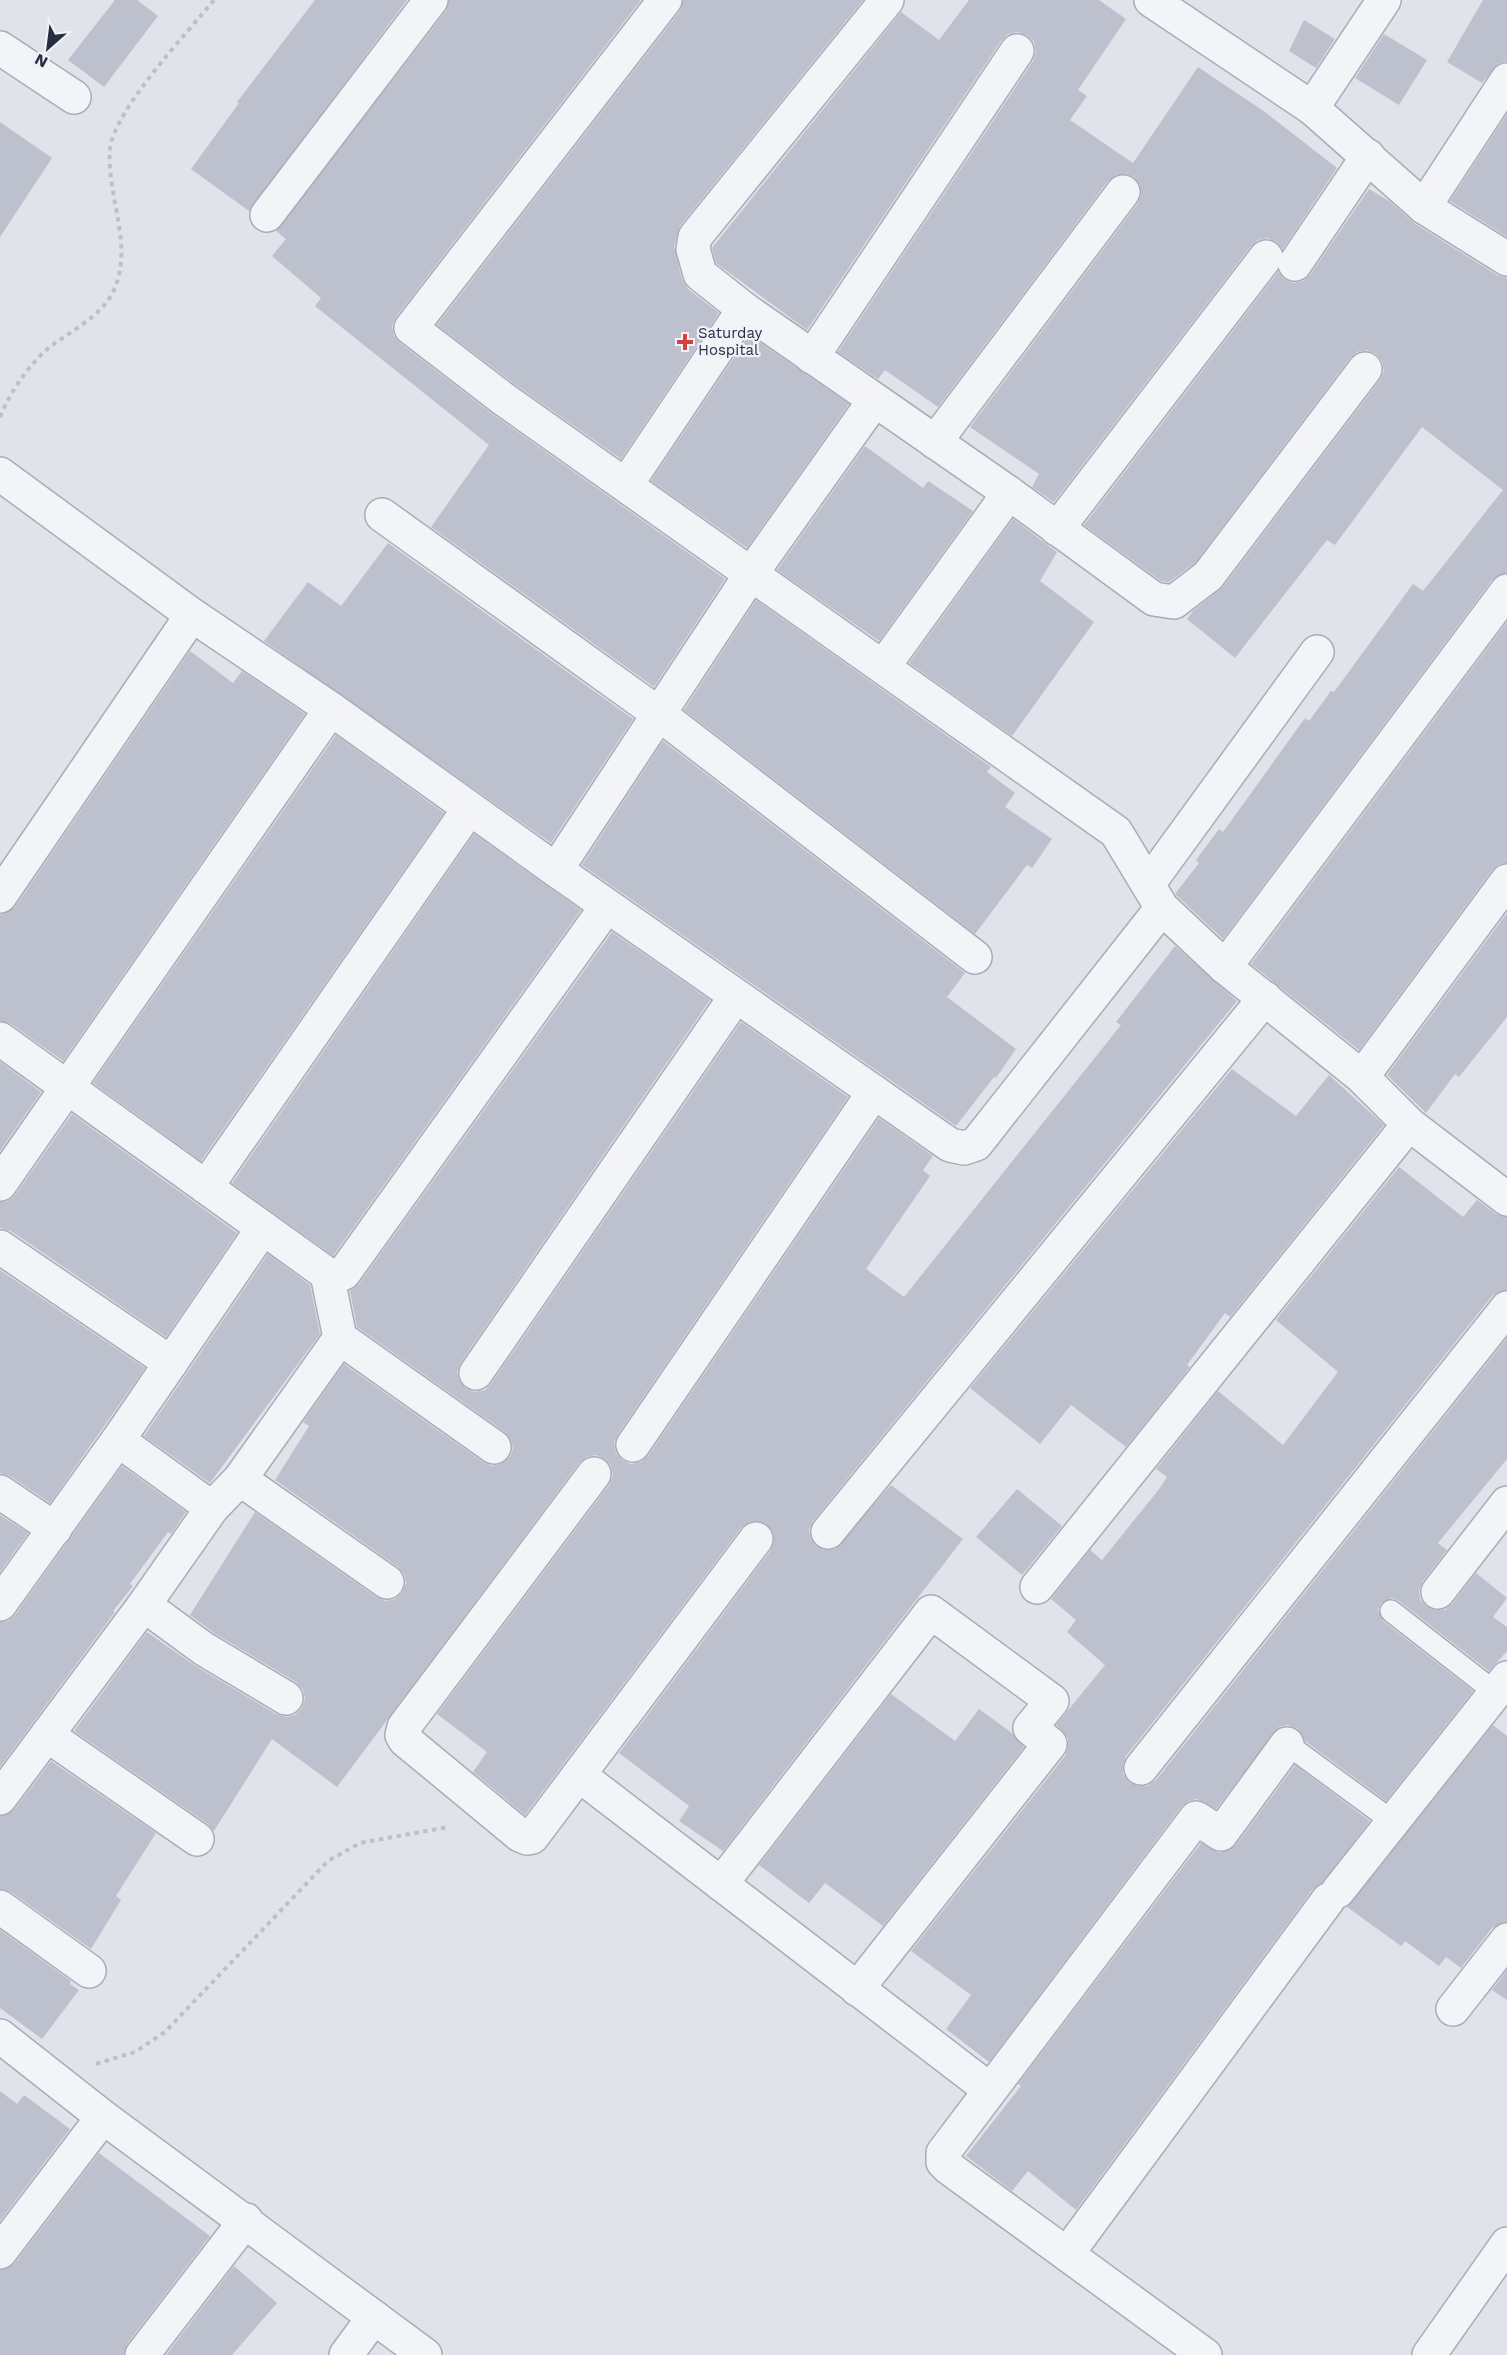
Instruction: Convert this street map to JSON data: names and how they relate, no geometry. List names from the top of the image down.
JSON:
{
  "places": {
    "health": ["Saturday Hospital"]
  },
  "north": "bottom left"
}
